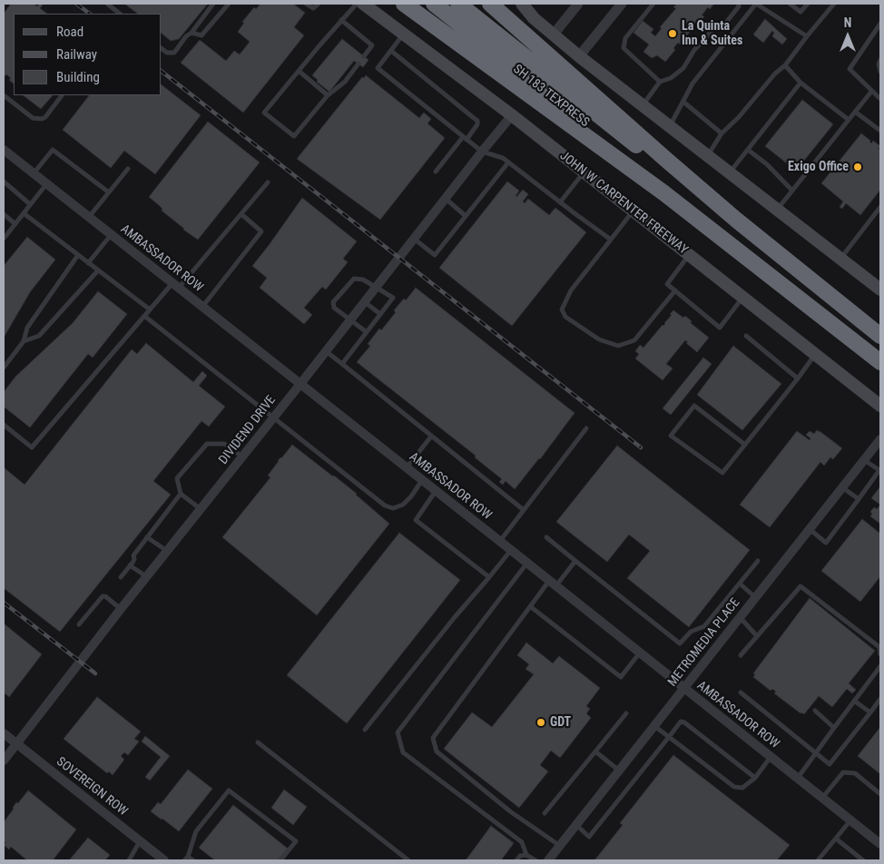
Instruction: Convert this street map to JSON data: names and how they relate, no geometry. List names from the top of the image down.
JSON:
{
  "streets": {
    "highway": ["SH 183 TEXPRESS"],
    "main road": ["JOHN W CARPENTER FREEWAY"],
    "street": [
      "AMBASSADOR ROW",
      "DIVIDEND DRIVE",
      "METROMEDIA PLACE",
      "SOVEREIGN ROW"
    ]
  },
  "crossings": [
    ["JOHN W CARPENTER FREEWAY", "DIVIDEND DRIVE"],
    ["AMBASSADOR ROW", "DIVIDEND DRIVE"],
    ["AMBASSADOR ROW", "METROMEDIA PLACE"],
    ["DIVIDEND DRIVE", "SOVEREIGN ROW"]
  ],
  "places": ["La Quinta Inn & Suites", "Exigo Office", "GDT"],
  "legend": ["Road", "Railway", "Building"],
  "north": "top"
}
